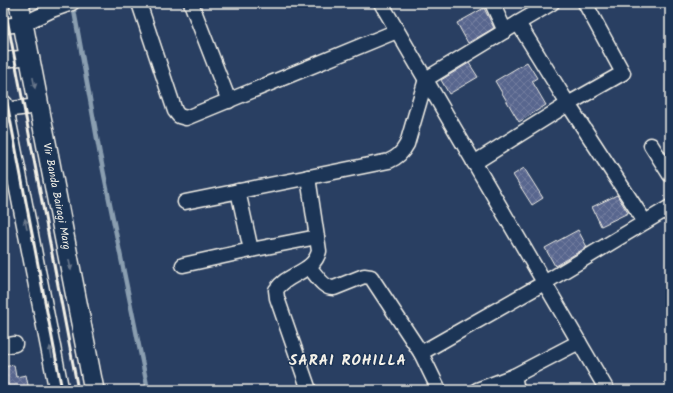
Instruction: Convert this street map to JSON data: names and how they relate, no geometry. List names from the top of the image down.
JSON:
{
  "streets": {
    "main road": ["Vir Banda Bairagi Marg"]
  },
  "districts": ["SARAI ROHILLA"]
}
